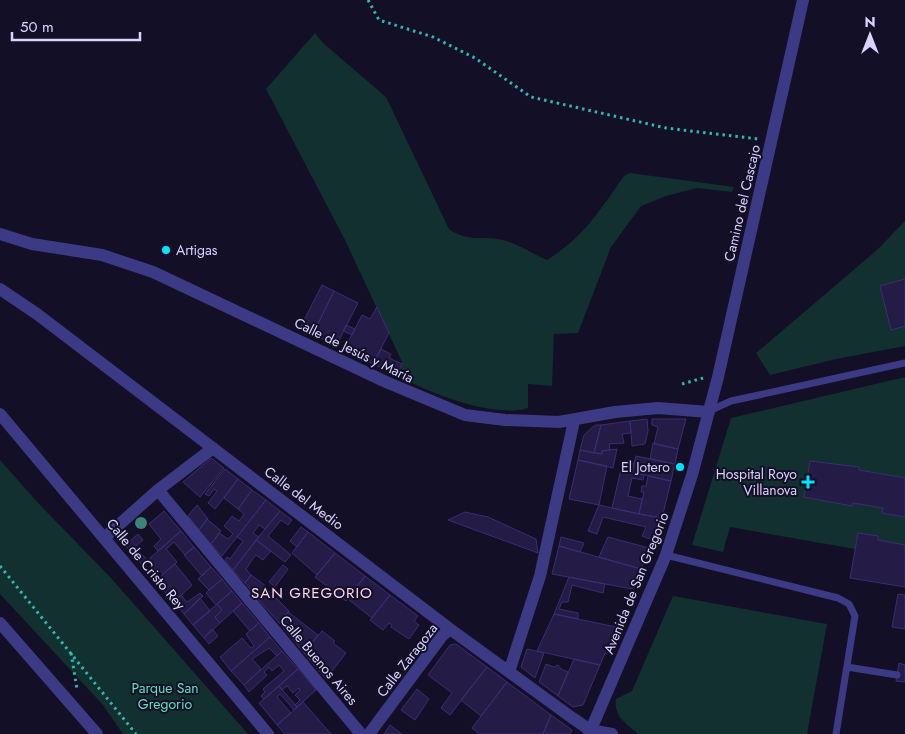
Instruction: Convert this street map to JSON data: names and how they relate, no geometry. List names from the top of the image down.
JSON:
{
  "streets": {
    "street": [
      "Camino del Cascajo",
      "Calle de Jesús y María",
      "Calle del Medio",
      "Calle de Cristo Rey",
      "Avenida de San Gregorio",
      "Calle Buenos Aires",
      "Calle Zaragoza"
    ]
  },
  "crossings": [
    ["Camino del Cascajo", "Calle de Jesús y María"],
    ["Camino del Cascajo", "Avenida de San Gregorio"],
    ["Calle de Jesús y María", "Avenida de San Gregorio"],
    ["Calle del Medio", "Avenida de San Gregorio"],
    ["Calle del Medio", "Calle Zaragoza"]
  ],
  "districts": ["SAN GREGORIO"],
  "parks": ["Parque San Gregorio"],
  "places": {
    "other": ["Artigas", "El Jotero"],
    "health": ["Hospital Royo Villanova"]
  },
  "scale_bar": "50 m",
  "north": "top"
}
